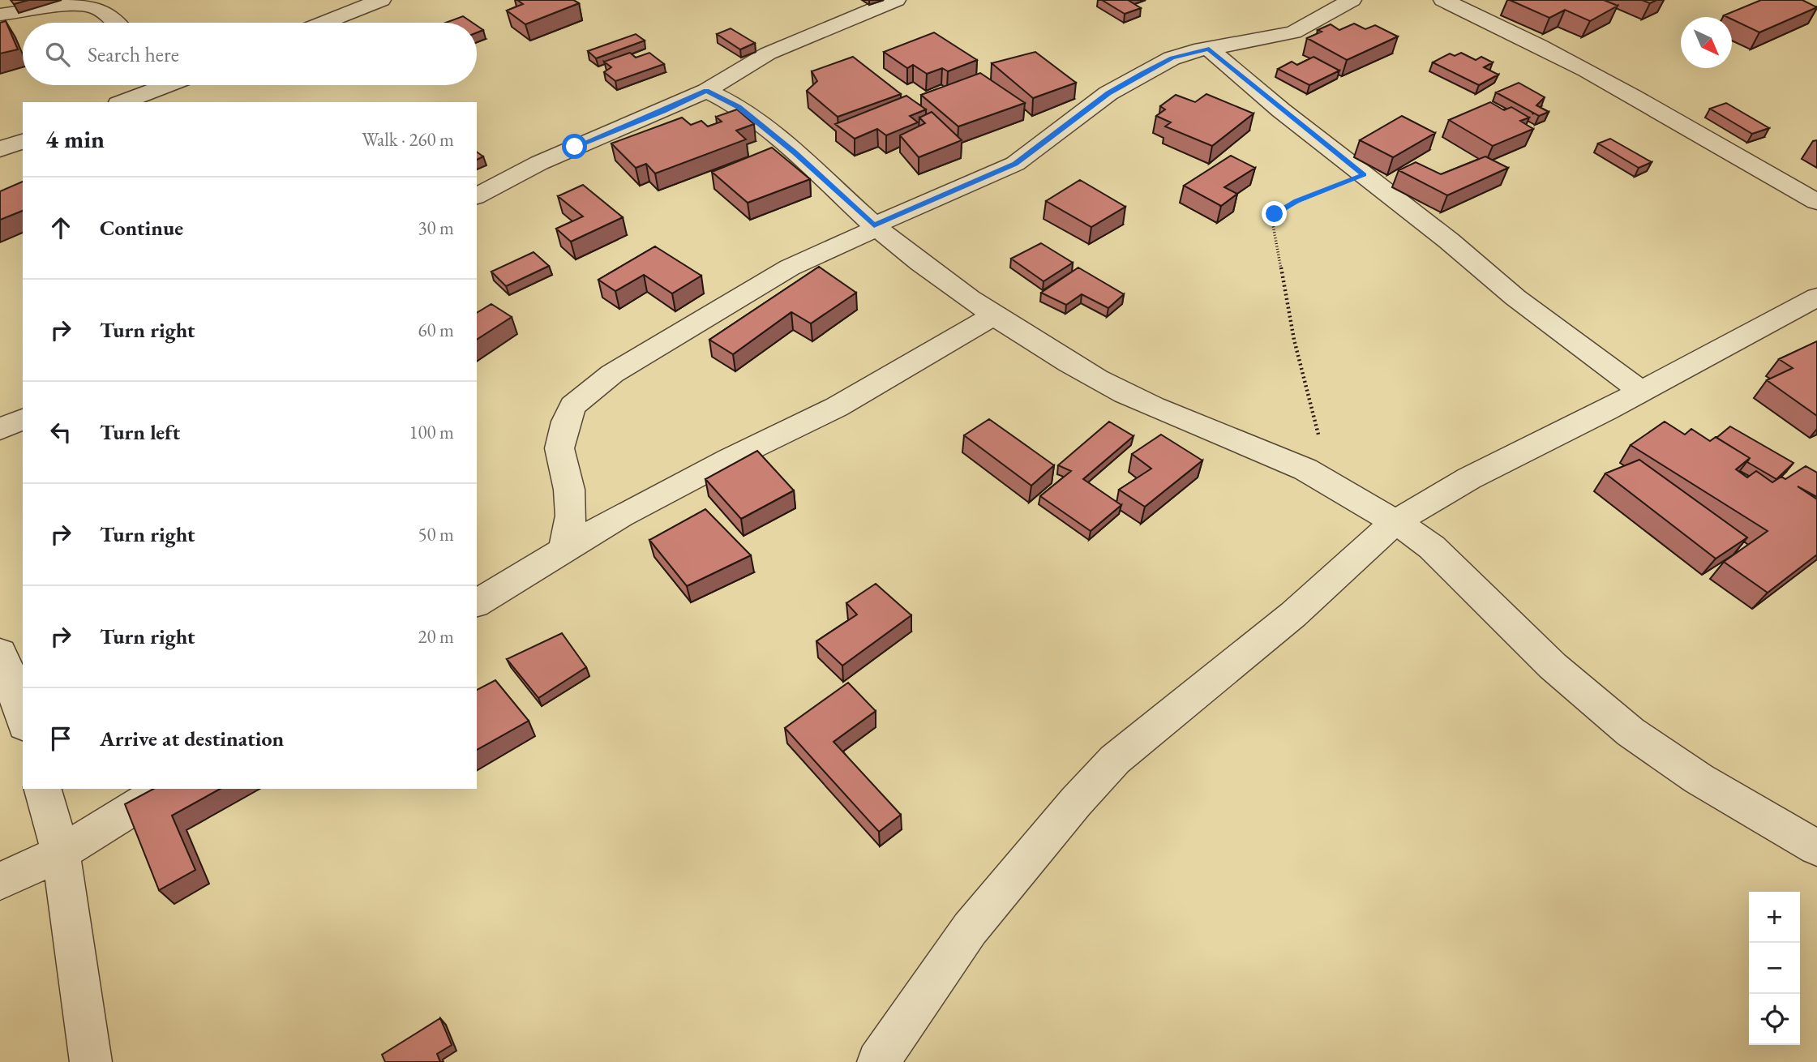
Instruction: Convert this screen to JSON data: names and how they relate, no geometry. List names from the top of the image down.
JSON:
{
  "north": "bottom right",
  "page": {
    "search": "Search here",
    "heading": ["4 min", "Walk · 260 m"],
    "list": [
      ["Continue", "30 m"],
      ["Turn right", "60 m"],
      ["Turn left", "100 m"],
      ["Turn right", "50 m"],
      ["Turn right", "20 m"],
      "Arrive at destination"
    ],
    "map_buttons": ["+", "−"]
  }
}
